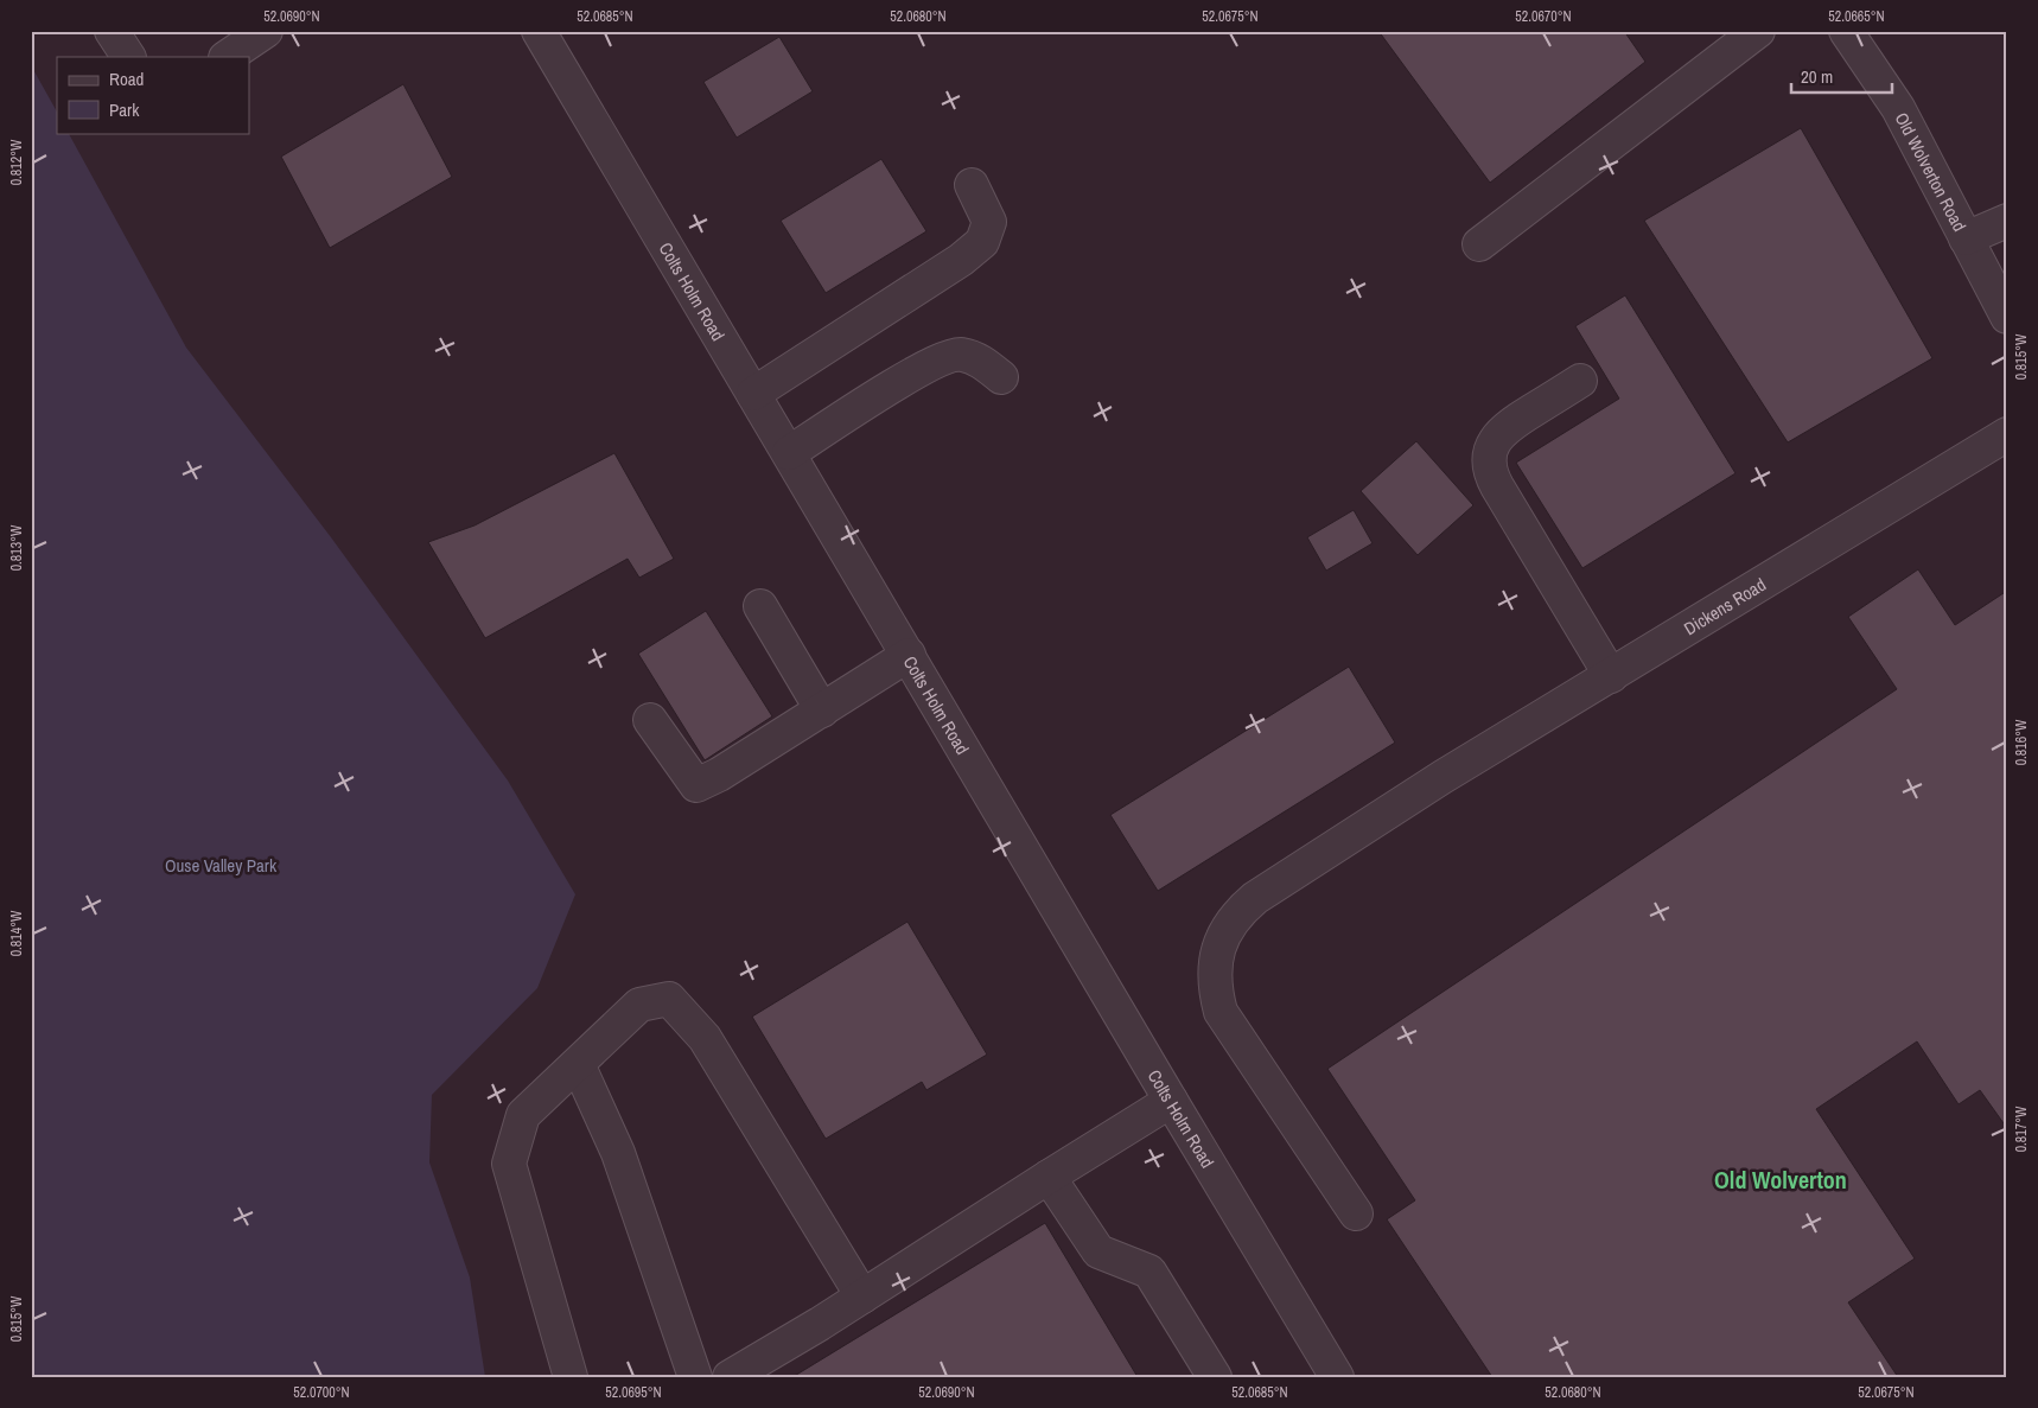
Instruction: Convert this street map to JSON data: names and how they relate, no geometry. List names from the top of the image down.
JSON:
{
  "streets": {
    "street": ["Old Wolverton Road", "Colts Holm Road", "Dickens Road"]
  },
  "districts": ["Old Wolverton"],
  "parks": ["Ouse Valley Park"],
  "legend": ["Road", "Park"],
  "scale_bar": "20 m",
  "coordinates": [
    "52.0690°N",
    "52.0685°N",
    "52.0680°N",
    "52.0675°N",
    "52.0670°N",
    "52.0665°N",
    "0.812°W",
    "0.815°W",
    "0.813°W",
    "0.816°W",
    "0.814°W",
    "0.817°W",
    "52.0700°N",
    "52.0695°N"
  ]
}
